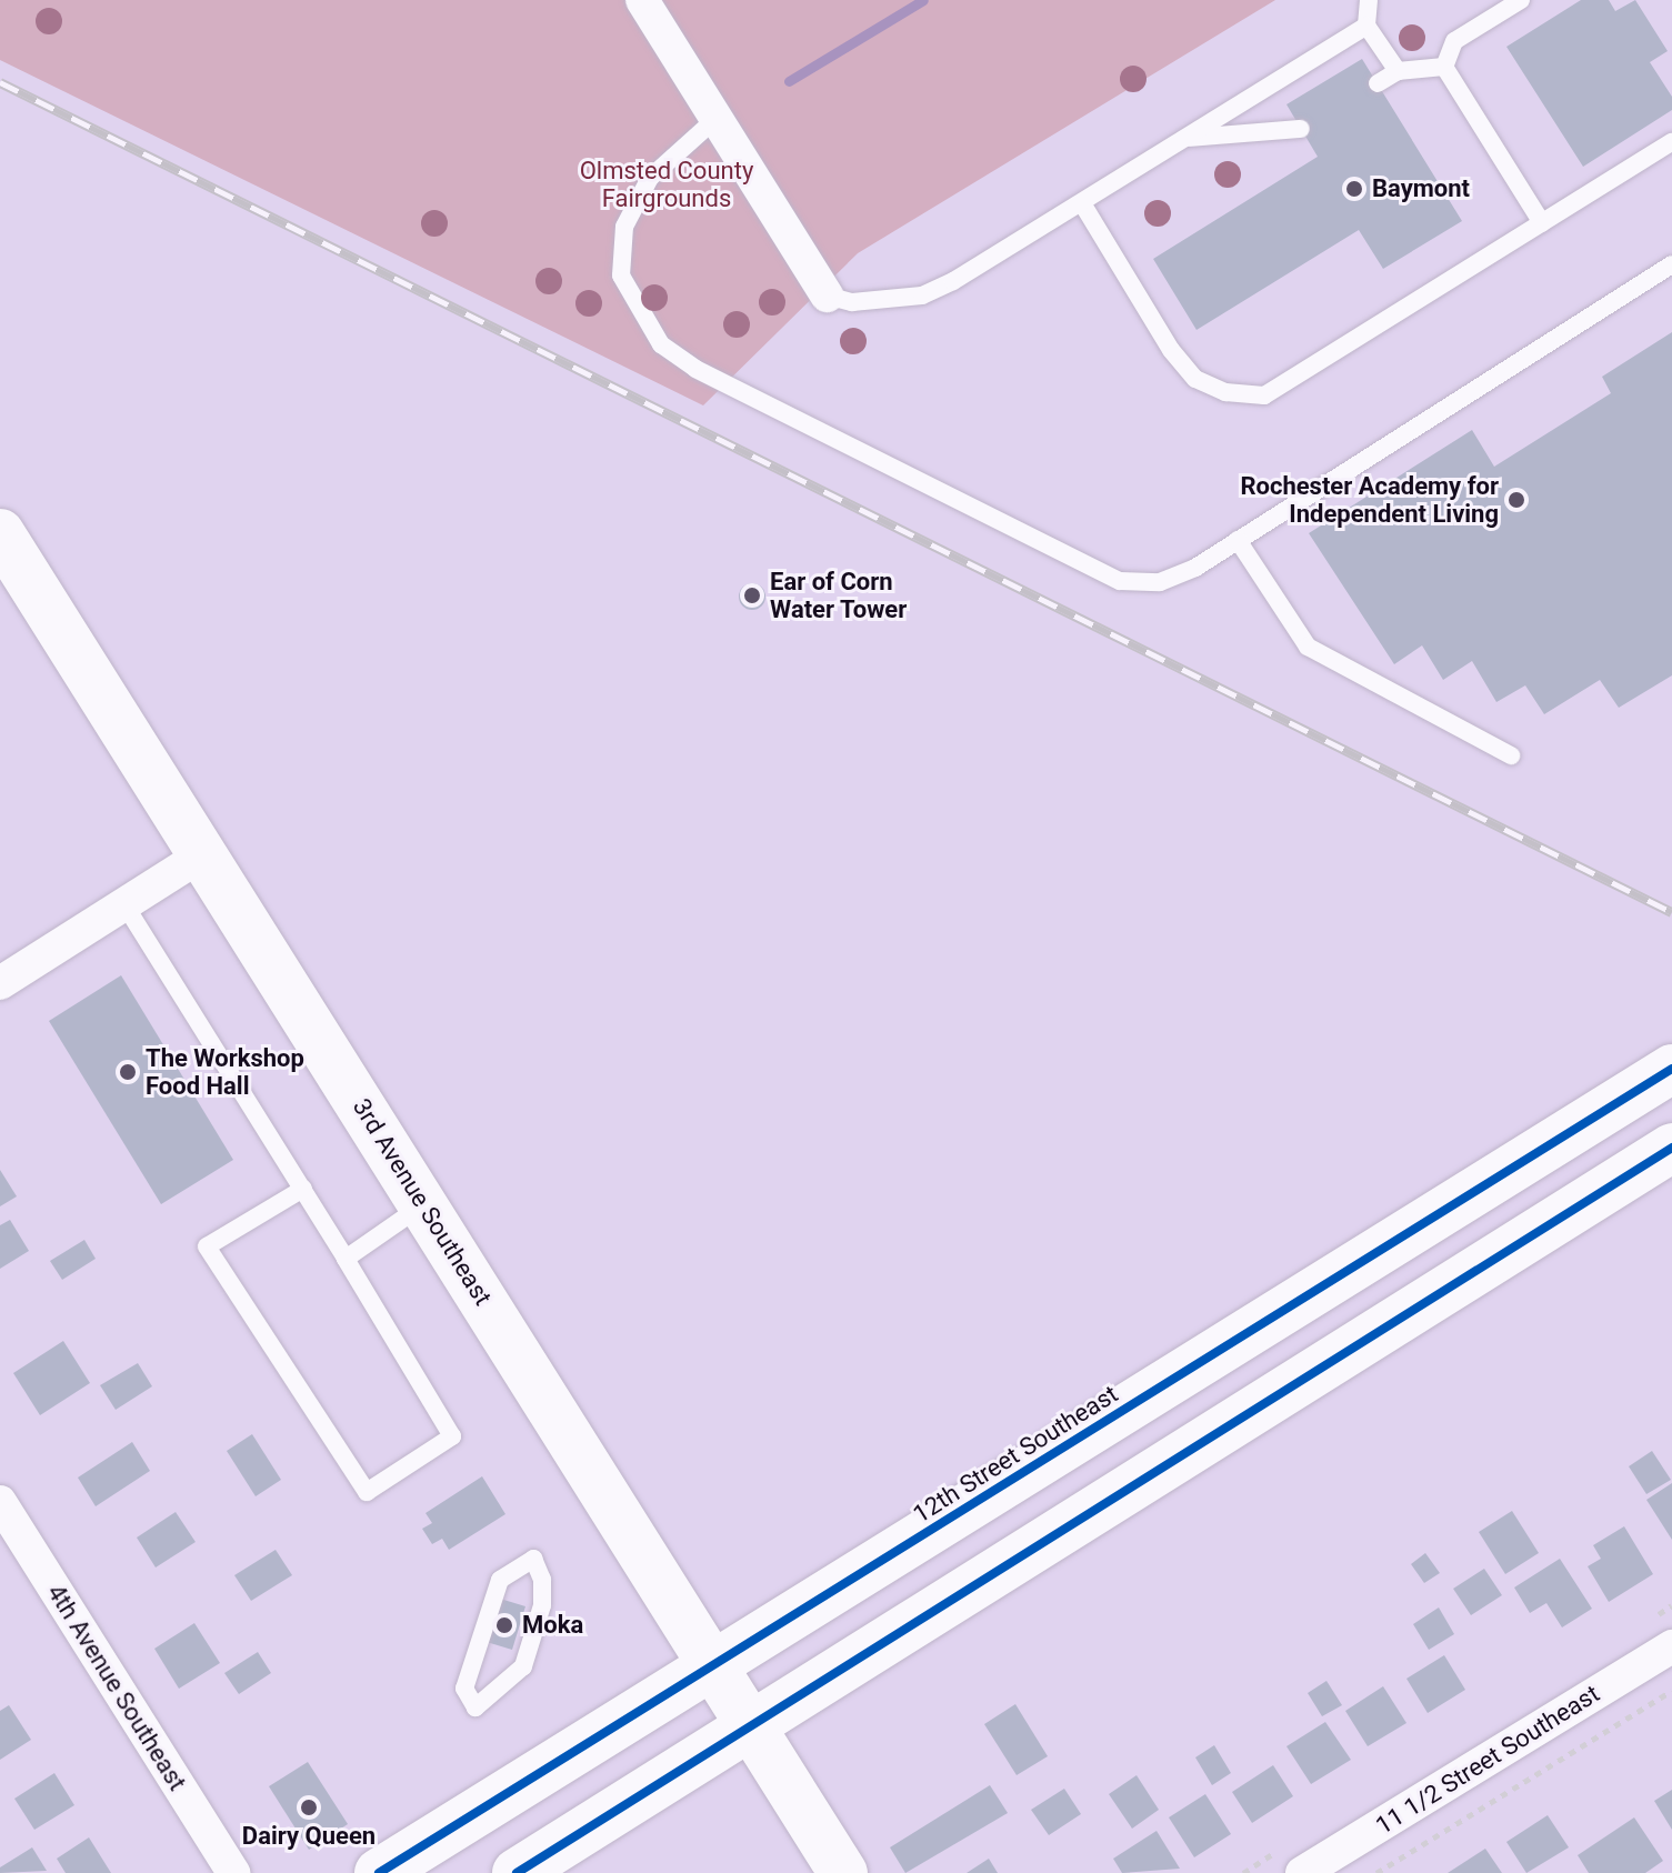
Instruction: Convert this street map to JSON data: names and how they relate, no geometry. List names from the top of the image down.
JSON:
{
  "streets": {
    "main road": ["3rd Avenue Southeast", "12th Street Southeast"],
    "street": ["4th Avenue Southeast", "11 1/2 Street Southeast"]
  },
  "crossings": [
    ["3rd Avenue Southeast", "12th Street Southeast"]
  ],
  "parks": ["Olmsted County Fairgrounds"],
  "places": [
    "Baymont",
    "Rochester Academy for Independent Living",
    "Ear of Corn Water Tower",
    "The Workshop Food Hall",
    "Moka",
    "Dairy Queen"
  ]
}
